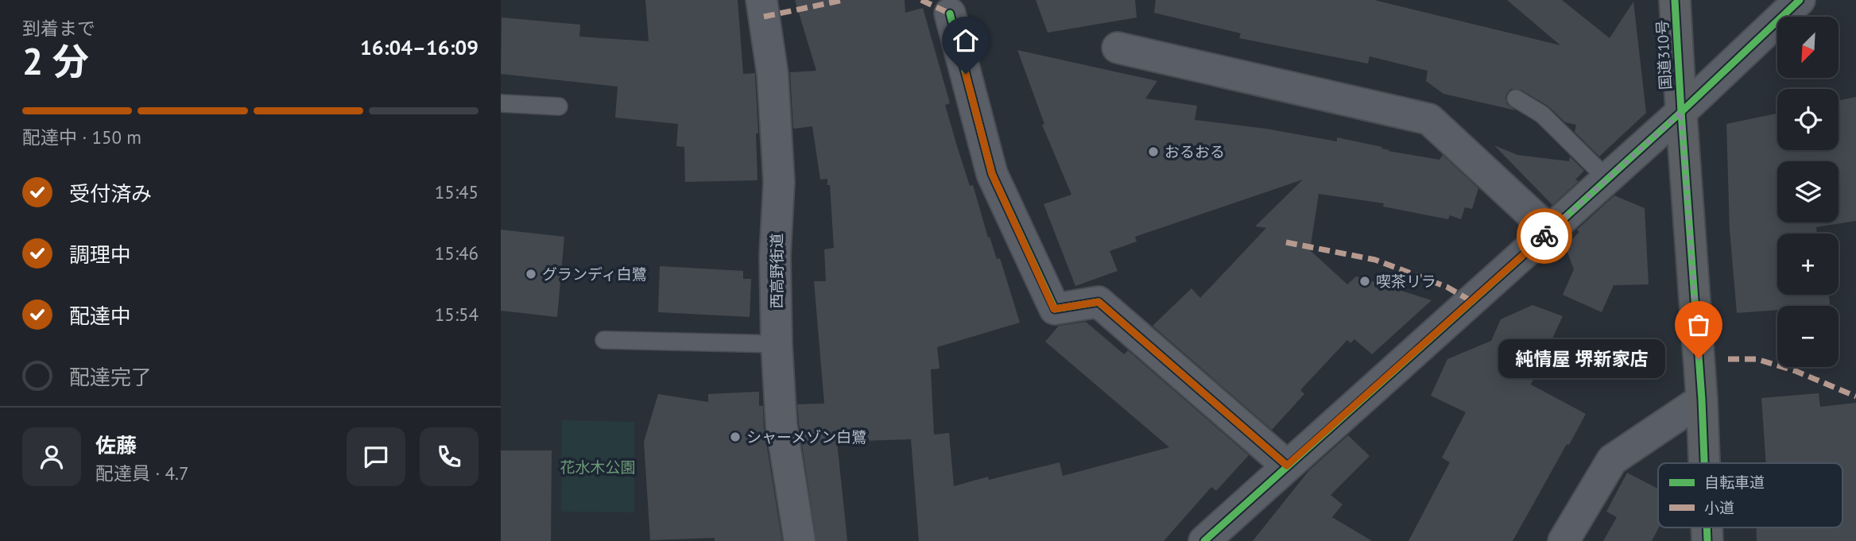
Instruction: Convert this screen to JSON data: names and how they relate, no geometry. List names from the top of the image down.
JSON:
{
  "streets": {
    "highway": ["国道310号"],
    "street": ["西高野街道"]
  },
  "parks": ["花水木公園"],
  "places": [
    "おるおる",
    "グランディ白鷺",
    "喫茶リラ",
    "純情屋 堺新家店",
    "シャーメゾン白鷺"
  ],
  "legend": ["自転車道", "小道"],
  "north": "bottom left",
  "page": {
    "heading": ["2 分", "到着まで", "16:04–16:09"],
    "panel": ["佐藤", "配達員 · 4.7"],
    "map_buttons": ["+", "−"],
    "bar": "配達中 · 150 m",
    "list": [
      ["受付済み", "15:45"],
      ["調理中", "15:46"],
      ["配達中", "15:54"],
      "配達完了"
    ],
    "bubble": "純情屋 堺新家店"
  }
}
